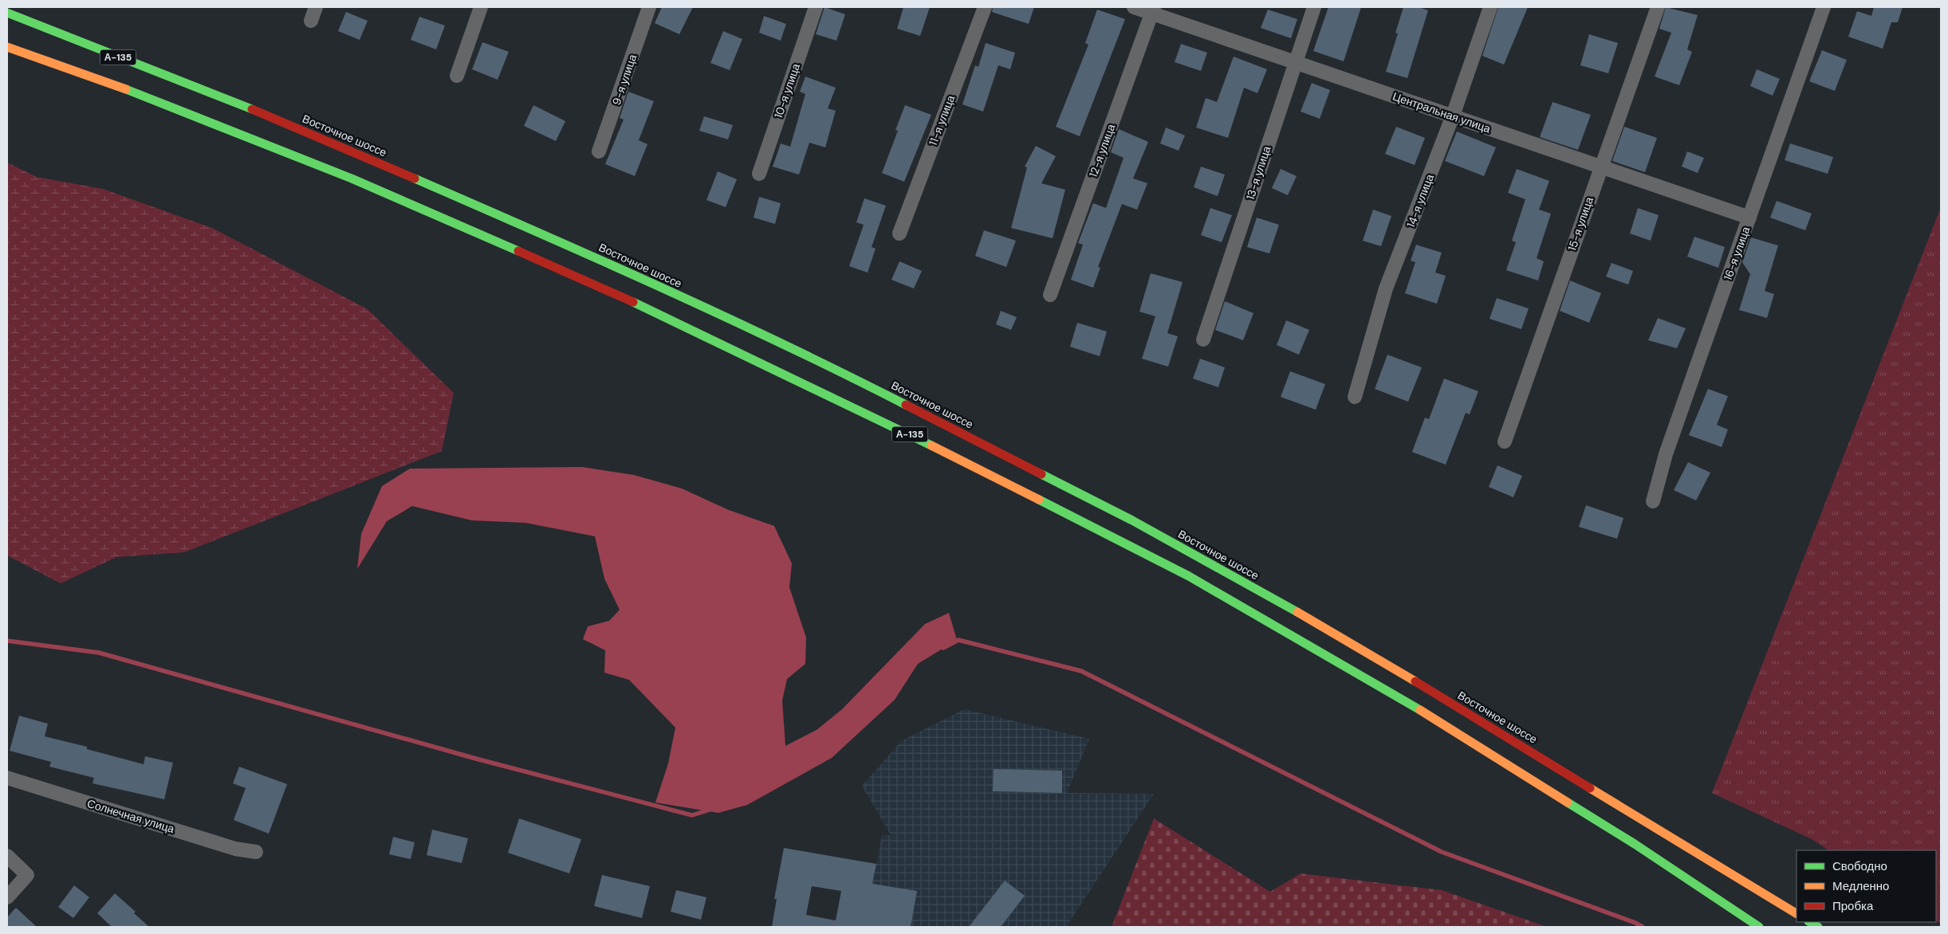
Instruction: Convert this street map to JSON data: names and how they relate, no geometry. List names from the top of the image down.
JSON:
{
  "streets": {
    "highway": ["А-135", "Восточное шоссе"],
    "street": [
      "9-я улица",
      "10-я улица",
      "Центральная улица",
      "11-я улица",
      "12-я улица",
      "13-я улица",
      "14-я улица",
      "15-я улица",
      "16-я улица",
      "Солнечная улица"
    ]
  },
  "crossings": [
    ["Центральная улица", "12-я улица"],
    ["Центральная улица", "13-я улица"],
    ["Центральная улица", "14-я улица"],
    ["Центральная улица", "15-я улица"],
    ["Центральная улица", "16-я улица"]
  ],
  "legend": ["Свободно", "Медленно", "Пробка"]
}
